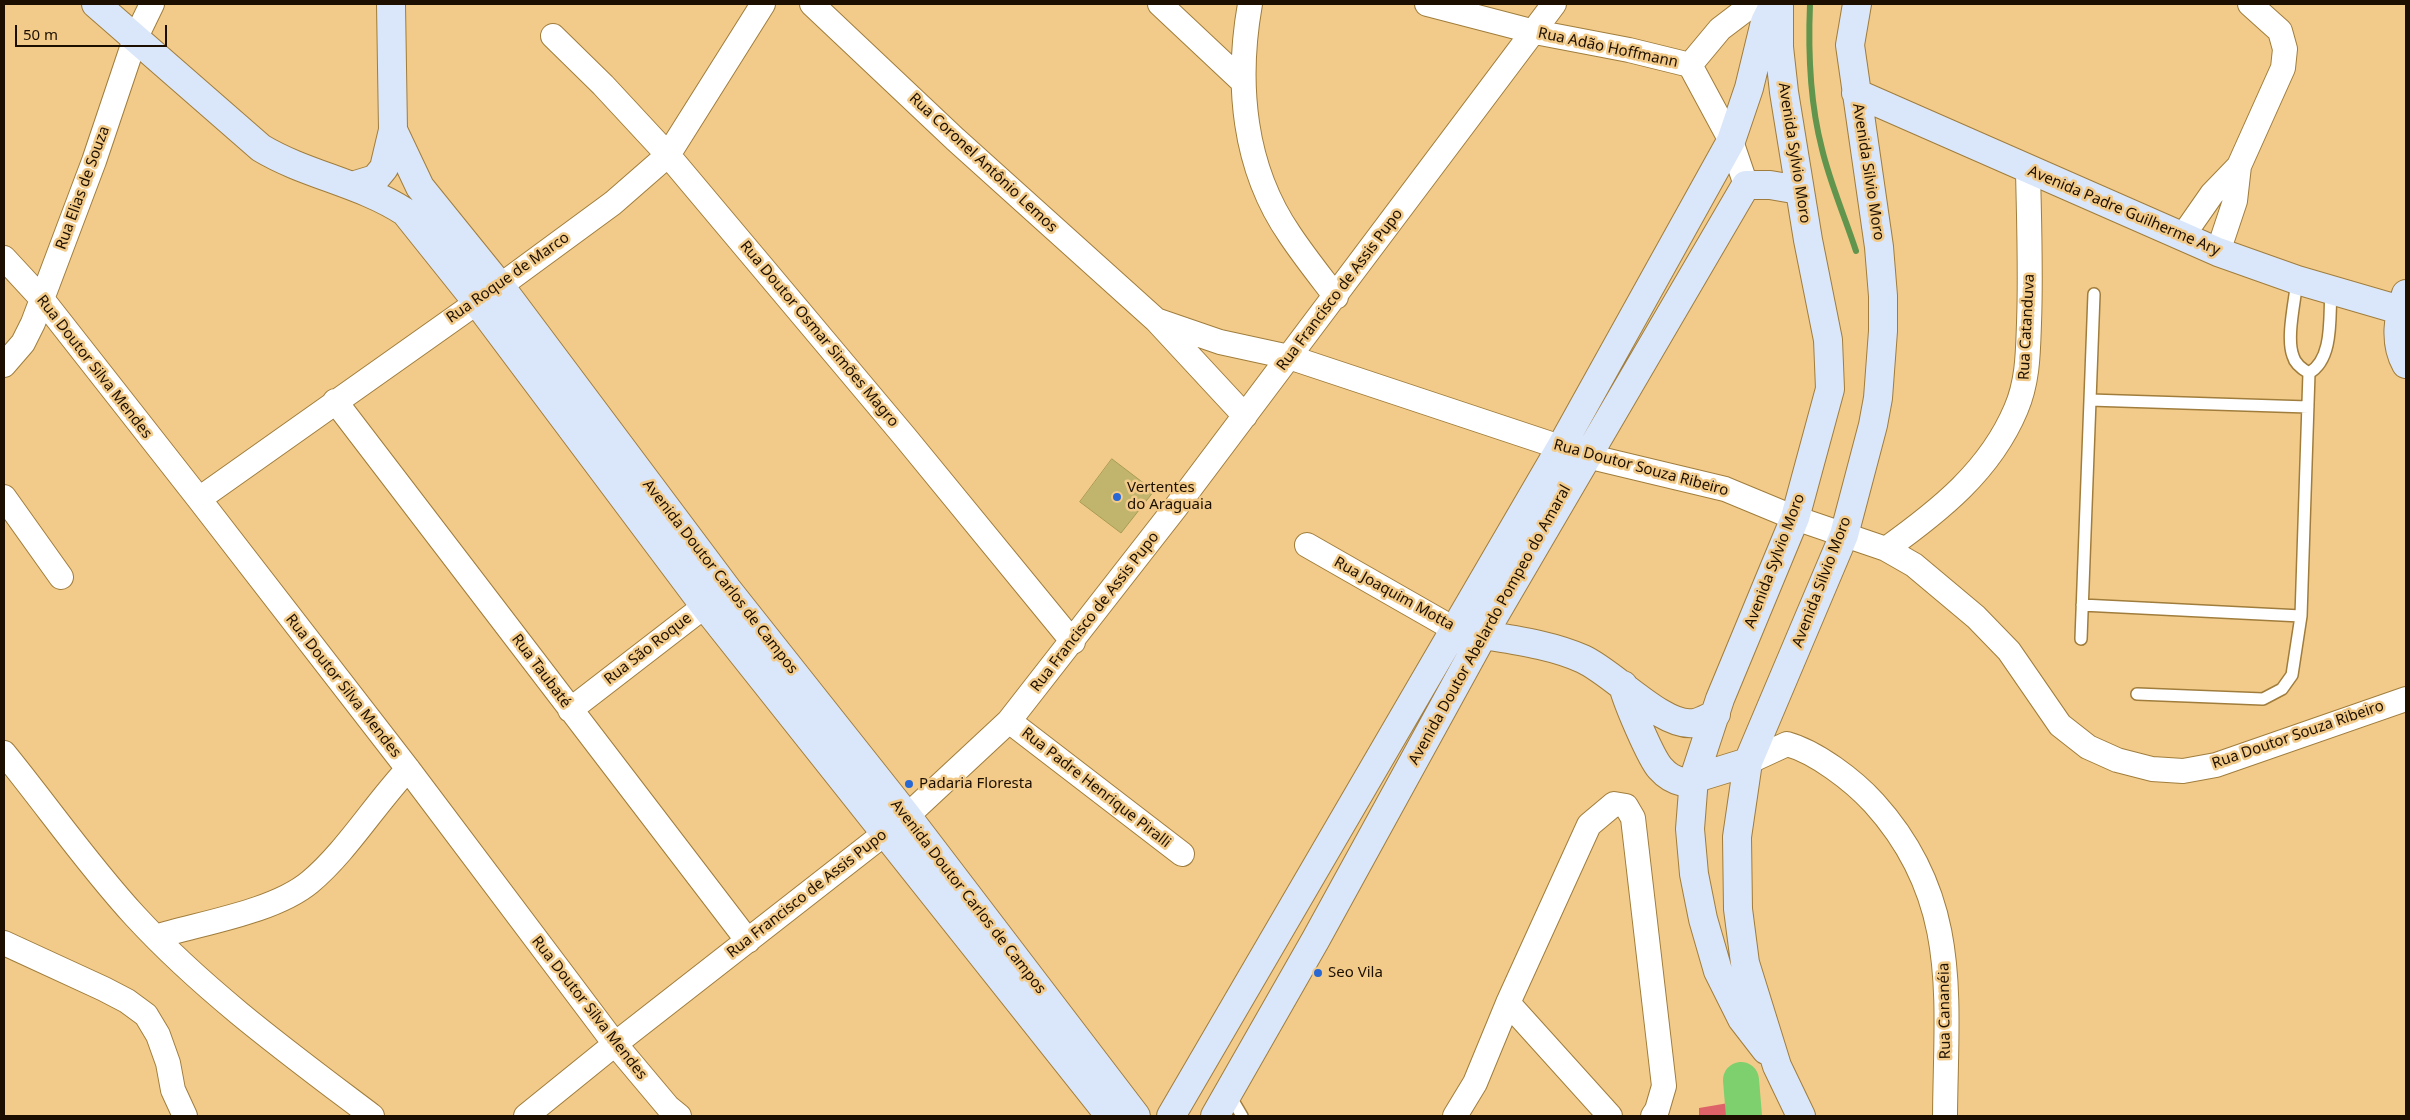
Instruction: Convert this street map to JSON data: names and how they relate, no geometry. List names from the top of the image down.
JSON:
{
  "streets": {
    "main road": [
      "Avenida Sylvio Moro",
      "Avenida Silvio Moro",
      "Avenida Padre Guilherme Ary",
      "Avenida Doutor Carlos de Campos",
      "Rua Joaquim Motta",
      "Avenida Doutor Abelardo Pompeo do Amaral"
    ],
    "street": [
      "Rua Adão Hoffmann",
      "Rua Coronel Antônio Lemos",
      "Rua Elias de Souza",
      "Rua Roque de Marco",
      "Rua Francisco de Assis Pupo",
      "Rua Catanduva",
      "Rua Doutor Osmar Simões Magro",
      "Rua Doutor Silva Mendes",
      "Rua Doutor Souza Ribeiro",
      "Rua São Roque",
      "Rua Taubaté",
      "Rua Padre Henrique Piralli",
      "Rua Cananéia"
    ]
  },
  "crossings": [
    ["Rua Adão Hoffmann", "Rua Francisco de Assis Pupo"],
    ["Rua Adão Hoffmann", "Avenida Doutor Abelardo Pompeo do Amaral"],
    ["Avenida Sylvio Moro", "Avenida Silvio Moro"],
    ["Avenida Sylvio Moro", "Rua Doutor Souza Ribeiro"],
    ["Avenida Sylvio Moro", "Rua Joaquim Motta"],
    ["Rua Coronel Antônio Lemos", "Rua Francisco de Assis Pupo"],
    ["Rua Coronel Antônio Lemos", "Rua Doutor Souza Ribeiro"],
    ["Avenida Silvio Moro", "Avenida Padre Guilherme Ary"],
    ["Avenida Silvio Moro", "Rua Doutor Souza Ribeiro"],
    ["Avenida Silvio Moro", "Rua Cananéia"],
    ["Rua Elias de Souza", "Rua Doutor Silva Mendes"],
    ["Avenida Padre Guilherme Ary", "Rua Catanduva"],
    ["Rua Roque de Marco", "Rua Doutor Osmar Simões Magro"],
    ["Rua Roque de Marco", "Rua Doutor Silva Mendes"],
    ["Rua Roque de Marco", "Avenida Doutor Carlos de Campos"],
    ["Rua Roque de Marco", "Rua Taubaté"],
    ["Rua Francisco de Assis Pupo", "Rua Doutor Osmar Simões Magro"],
    ["Rua Francisco de Assis Pupo", "Rua Doutor Silva Mendes"],
    ["Rua Francisco de Assis Pupo", "Rua Doutor Souza Ribeiro"],
    ["Rua Francisco de Assis Pupo", "Avenida Doutor Carlos de Campos"],
    ["Rua Francisco de Assis Pupo", "Rua Taubaté"],
    ["Rua Francisco de Assis Pupo", "Rua Padre Henrique Piralli"],
    ["Rua Catanduva", "Rua Doutor Souza Ribeiro"],
    ["Rua Doutor Souza Ribeiro", "Avenida Doutor Abelardo Pompeo do Amaral"],
    ["Avenida Doutor Carlos de Campos", "Rua São Roque"],
    ["Rua Joaquim Motta", "Avenida Doutor Abelardo Pompeo do Amaral"],
    ["Rua São Roque", "Rua Taubaté"]
  ],
  "places": ["Vertentes do Araguaia", "Padaria Floresta", "Seo Vila"],
  "scale_bar": "50 m"
}
